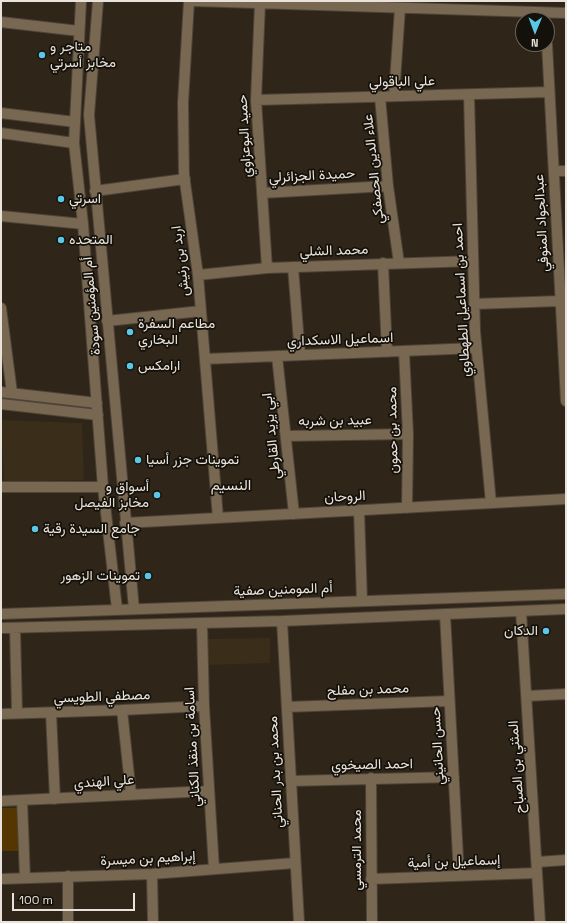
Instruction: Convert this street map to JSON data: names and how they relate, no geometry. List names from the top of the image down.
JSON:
{
  "streets": {
    "street": [
      "علي الباقولي",
      "حميد البوعزاوي",
      "علاء الدين الحصفكي",
      "حميدة الجزائرلي",
      "عبدالجواد المنوفي",
      "محمد الشلي",
      "اربد بن رنيش",
      "احمد بن اسماعيل الطهطاوي",
      "أم المؤمنين سودة",
      "اسماعيل الاسكداري",
      "عبيد بن شربه",
      "محمد بن حمون",
      "ابي يزيد القارطي",
      "الروحان",
      "أم المومنين صفية",
      "محمد بن مفلح",
      "مصطفي الطويسي",
      "حسن الحانيني",
      "اسامة بن منقذ الكناني",
      "احمد الصيخوي",
      "المثني بن الصباح",
      "محمد بن بدر الحناني",
      "علي الهندي",
      "محمد الترمسي",
      "إبراهيم بن ميسرة",
      "إسماعيل بن أمية"
    ]
  },
  "crossings": [
    ["علي الباقولي", "حميد البوعزاوي"],
    ["علي الباقولي", "علاء الدين الحصفكي"],
    ["علي الباقولي", "عبدالجواد المنوفي"],
    ["علي الباقولي", "احمد بن اسماعيل الطهطاوي"],
    ["حميد البوعزاوي", "حميدة الجزائرلي"],
    ["حميد البوعزاوي", "محمد الشلي"],
    ["علاء الدين الحصفكي", "حميدة الجزائرلي"],
    ["علاء الدين الحصفكي", "محمد الشلي"],
    ["محمد الشلي", "اربد بن رنيش"],
    ["محمد الشلي", "احمد بن اسماعيل الطهطاوي"],
    ["اربد بن رنيش", "اسماعيل الاسكداري"],
    ["اربد بن رنيش", "الروحان"],
    ["احمد بن اسماعيل الطهطاوي", "اسماعيل الاسكداري"],
    ["احمد بن اسماعيل الطهطاوي", "الروحان"],
    ["أم المؤمنين سودة", "الروحان"],
    ["أم المؤمنين سودة", "أم المومنين صفية"],
    ["اسماعيل الاسكداري", "محمد بن حمون"],
    ["اسماعيل الاسكداري", "ابي يزيد القارطي"],
    ["عبيد بن شربه", "محمد بن حمون"],
    ["عبيد بن شربه", "ابي يزيد القارطي"],
    ["محمد بن حمون", "الروحان"],
    ["ابي يزيد القارطي", "الروحان"],
    ["محمد بن مفلح", "حسن الحانيني"],
    ["محمد بن مفلح", "محمد بن بدر الحناني"],
    ["مصطفي الطويسي", "اسامة بن منقذ الكناني"],
    ["حسن الحانيني", "احمد الصيخوي"],
    ["حسن الحانيني", "إسماعيل بن أمية"],
    ["اسامة بن منقذ الكناني", "علي الهندي"],
    ["اسامة بن منقذ الكناني", "إبراهيم بن ميسرة"],
    ["احمد الصيخوي", "محمد بن بدر الحناني"],
    ["احمد الصيخوي", "محمد الترمسي"],
    ["المثني بن الصباح", "إسماعيل بن أمية"],
    ["محمد بن بدر الحناني", "إبراهيم بن ميسرة"],
    ["محمد الترمسي", "إسماعيل بن أمية"]
  ],
  "districts": ["النسيم"],
  "places": [
    "متاجر و مخابز أسرتي",
    "اسرتي",
    "المتحده",
    "مطاعم السفرة البخاري",
    "ارامكس",
    "تموينات جزر أسيا",
    "أسواق و مخابز الفيصل",
    "جامع السيدة رقية",
    "تموينات الزهور",
    "الدكان"
  ],
  "scale_bar": "100 m",
  "north": "bottom"
}
